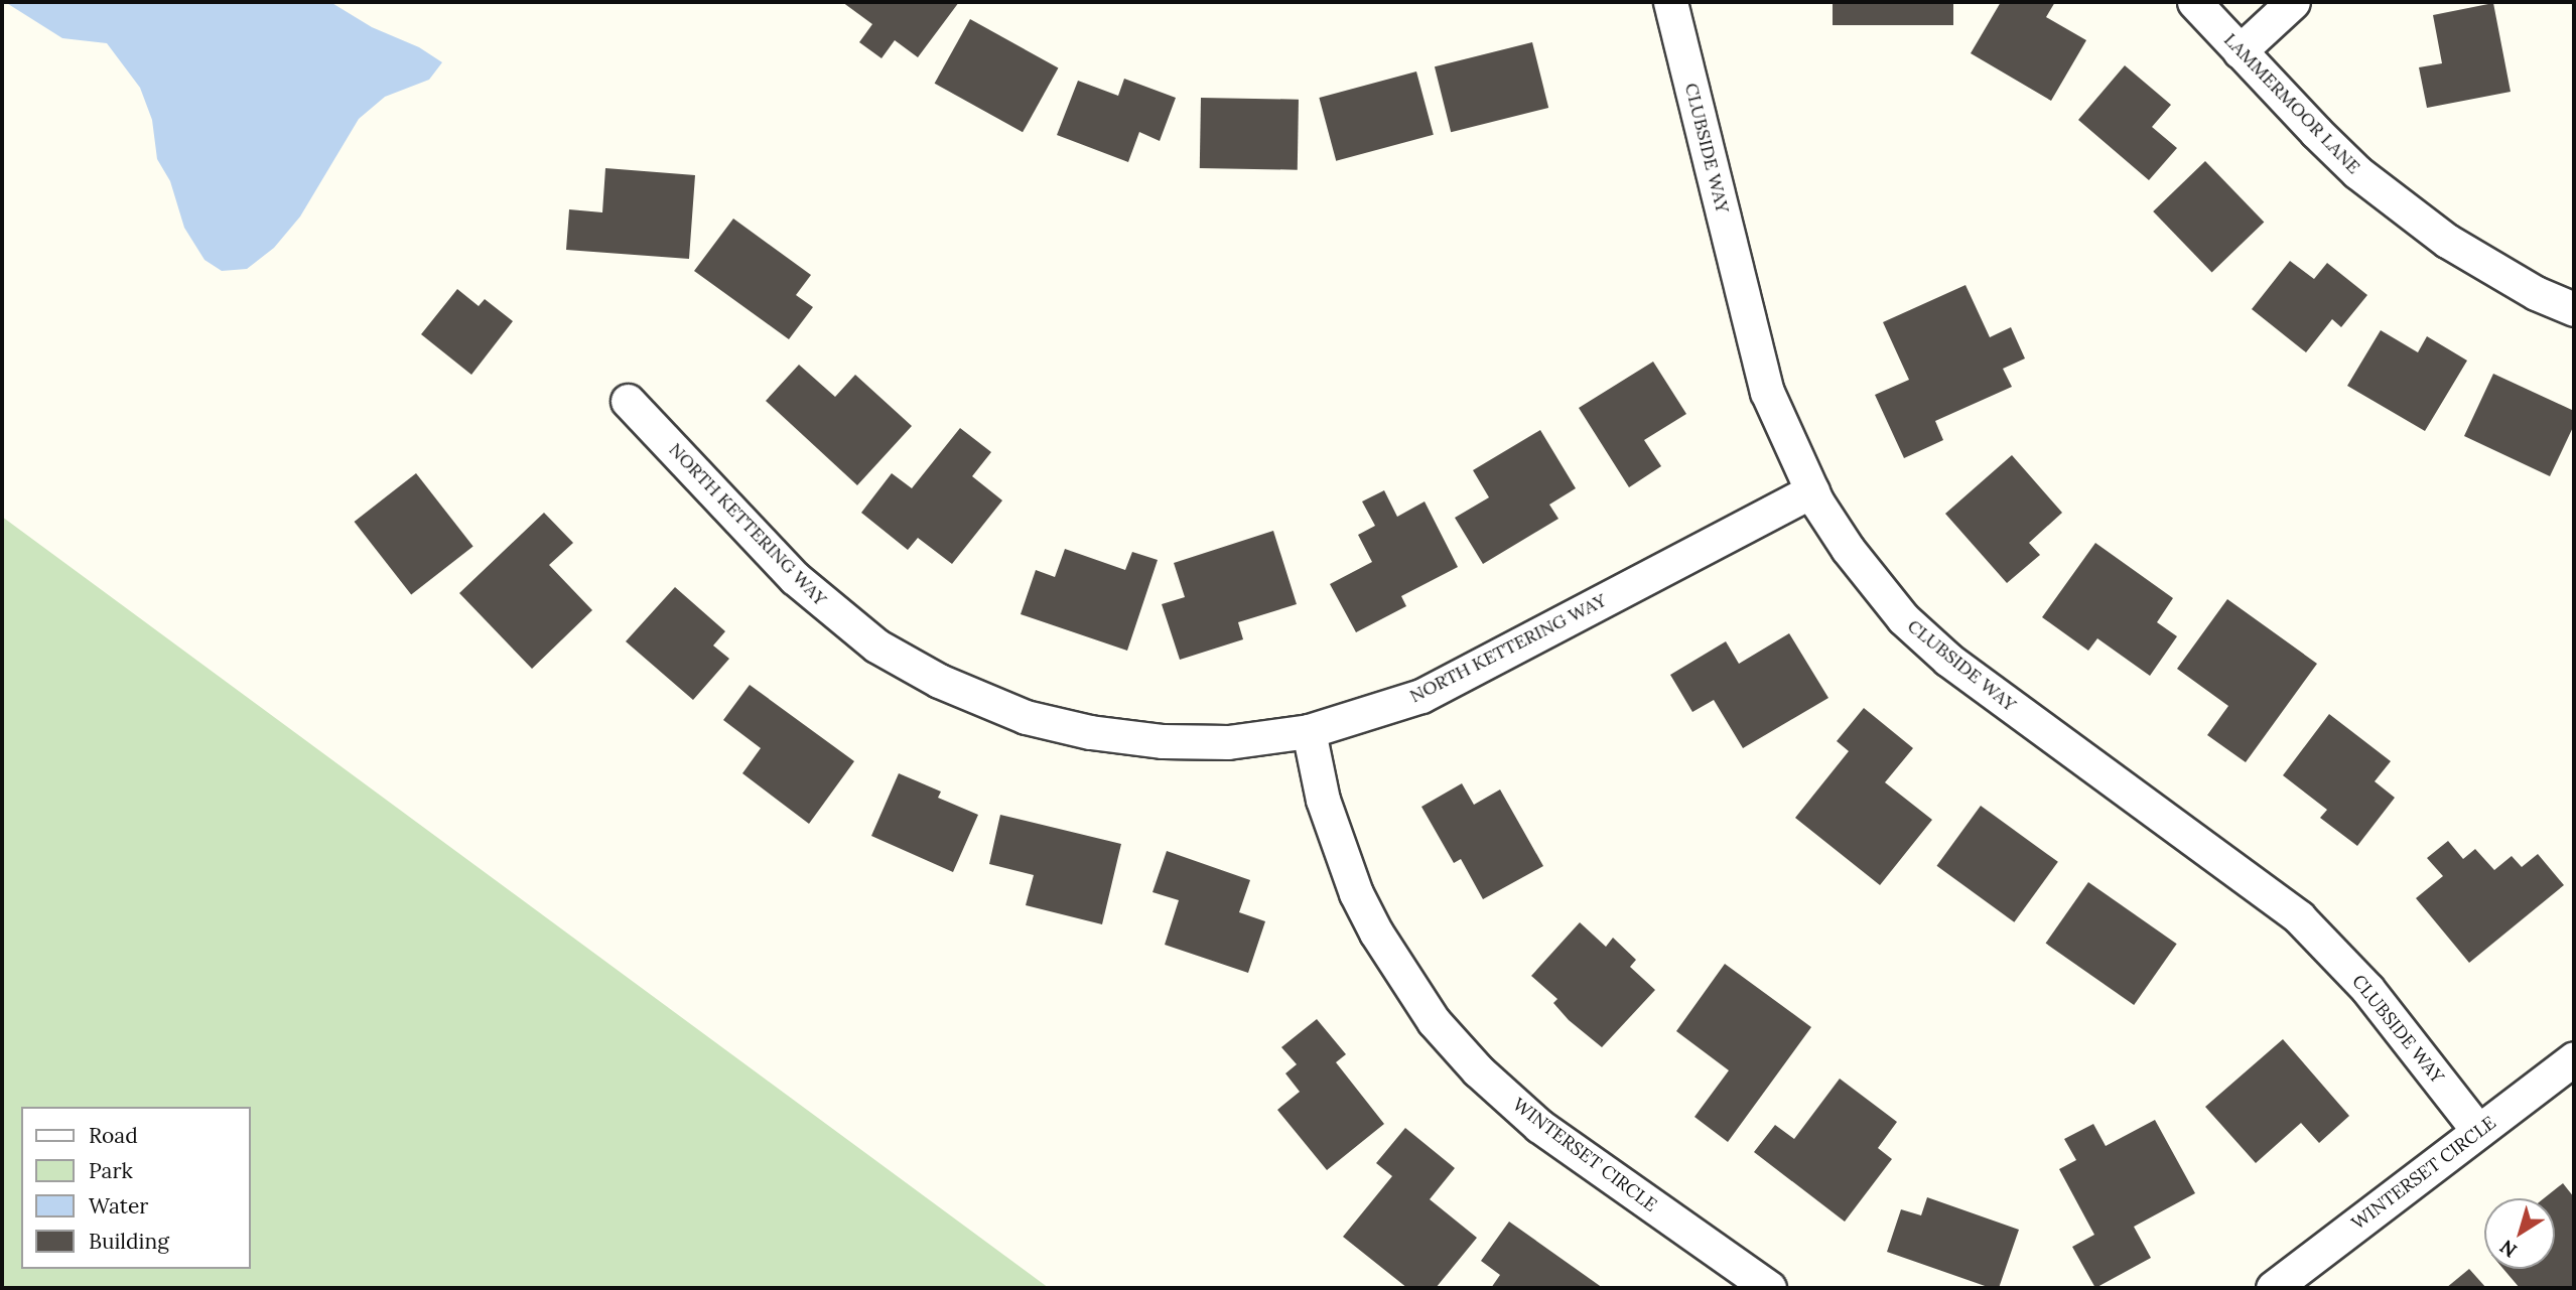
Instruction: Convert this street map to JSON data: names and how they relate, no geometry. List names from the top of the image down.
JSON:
{
  "streets": {
    "street": [
      "LAMMERMOOR LANE",
      "CLUBSIDE WAY",
      "NORTH KETTERING WAY",
      "WINTERSET CIRCLE"
    ]
  },
  "crossings": [
    ["CLUBSIDE WAY", "NORTH KETTERING WAY"],
    ["CLUBSIDE WAY", "WINTERSET CIRCLE"],
    ["NORTH KETTERING WAY", "WINTERSET CIRCLE"]
  ],
  "legend": [
    "Road",
    "Park",
    "Water",
    "Building"
  ],
  "north": "bottom left"
}
